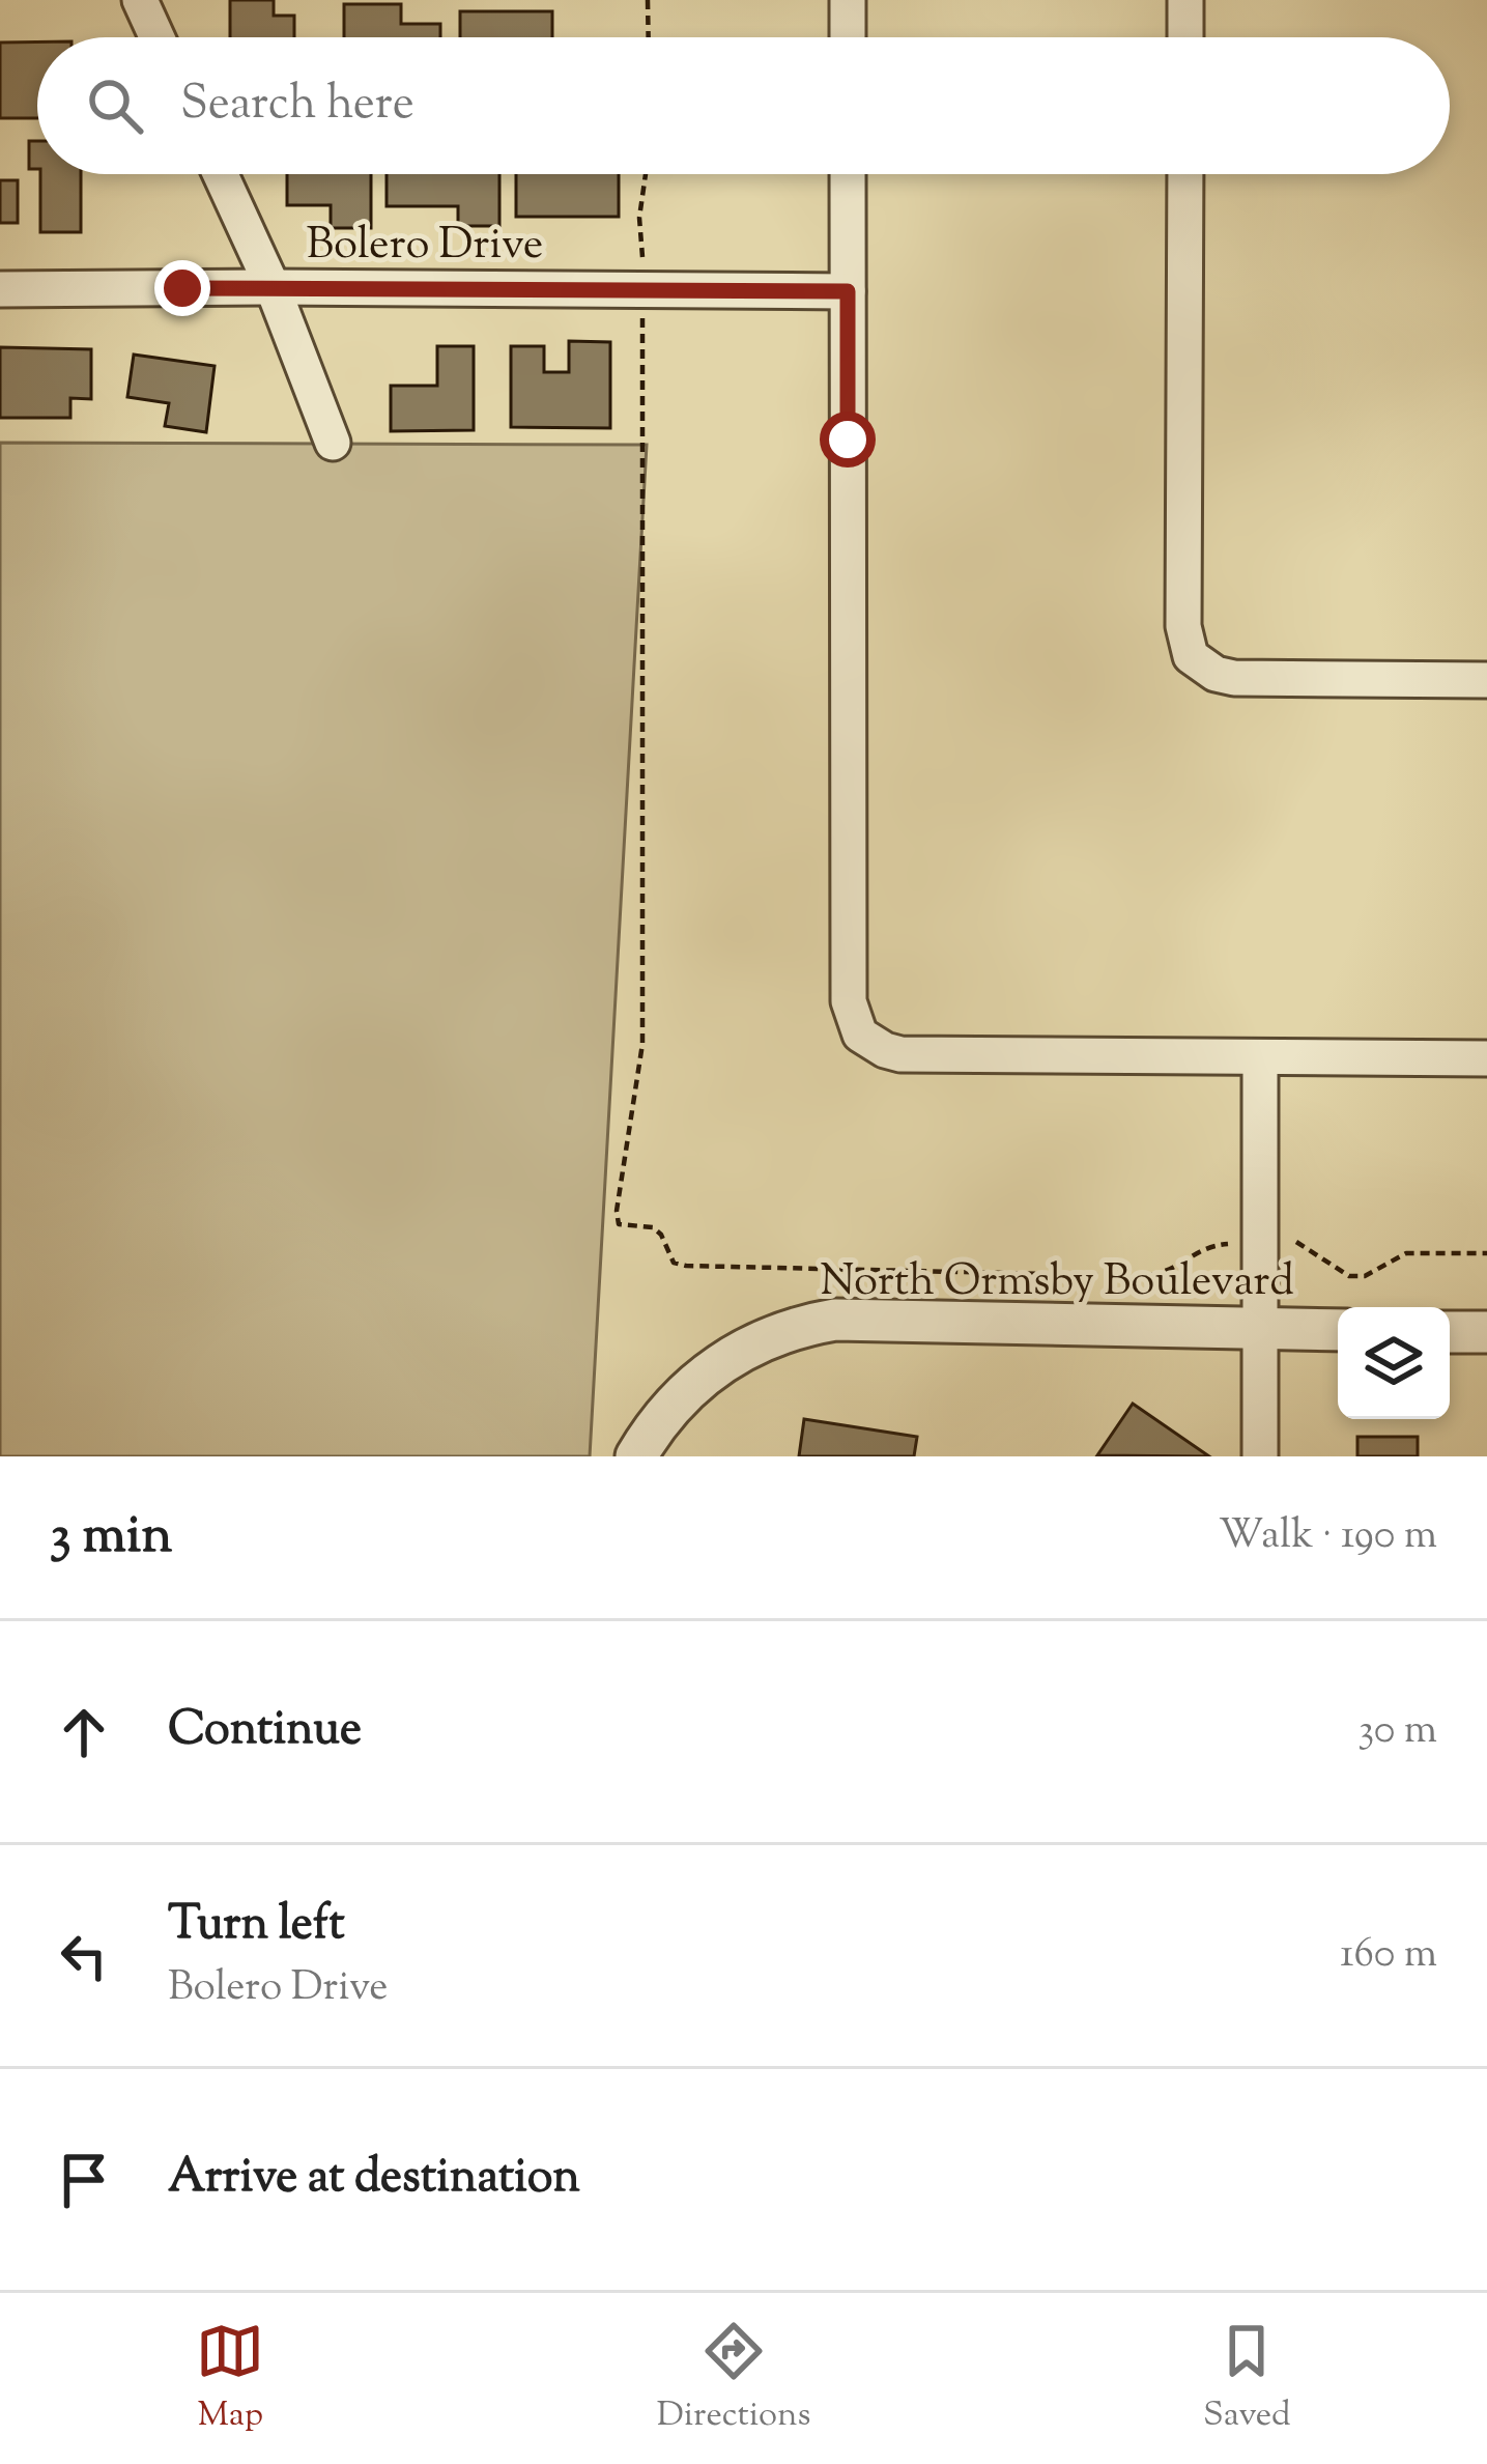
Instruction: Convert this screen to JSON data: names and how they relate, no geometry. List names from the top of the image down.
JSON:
{
  "streets": {
    "street": ["Bolero Drive", "North Ormsby Boulevard"]
  },
  "page": {
    "search": "Search here",
    "heading": ["3 min", "Walk · 190 m"],
    "list": [
      ["Continue", "30 m"],
      ["Turn left", "Bolero Drive", "160 m"],
      "Arrive at destination"
    ],
    "nav": ["Map", "Directions", "Saved"]
  }
}
